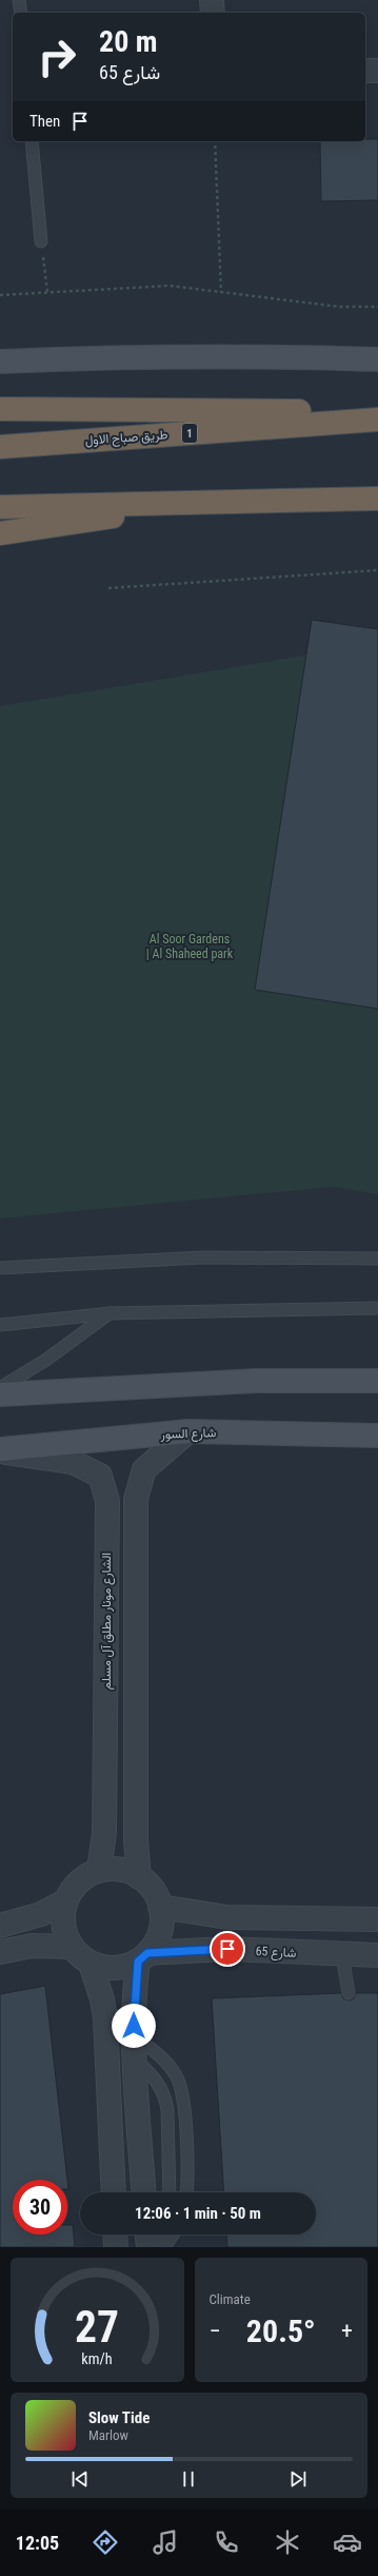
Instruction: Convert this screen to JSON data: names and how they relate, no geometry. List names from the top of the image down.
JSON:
{
  "streets": {
    "highway": ["1", "طريق صباح الاول"],
    "main road": ["شارع السور"],
    "street": ["الشارع مونار مطلق آل مسلم", "شارع 65"]
  },
  "crossings": [
    ["شارع السور", "الشارع مونار مطلق آل مسلم"],
    ["الشارع مونار مطلق آل مسلم", "شارع 65"]
  ],
  "parks": ["Al Soor Gardens | Al Shaheed park"],
  "page": {
    "turn": ["20 m", "شارع 65"],
    "then": "Then",
    "limit": "30",
    "trip": "12:06 · 1 min · 50 m",
    "tile": "Climate",
    "heat": ["−", "20.5°", "+"],
    "song": ["Slow Tide", "Marlow"],
    "tabs": "12:05",
    "gauge": ["27", "km/h"]
  }
}
